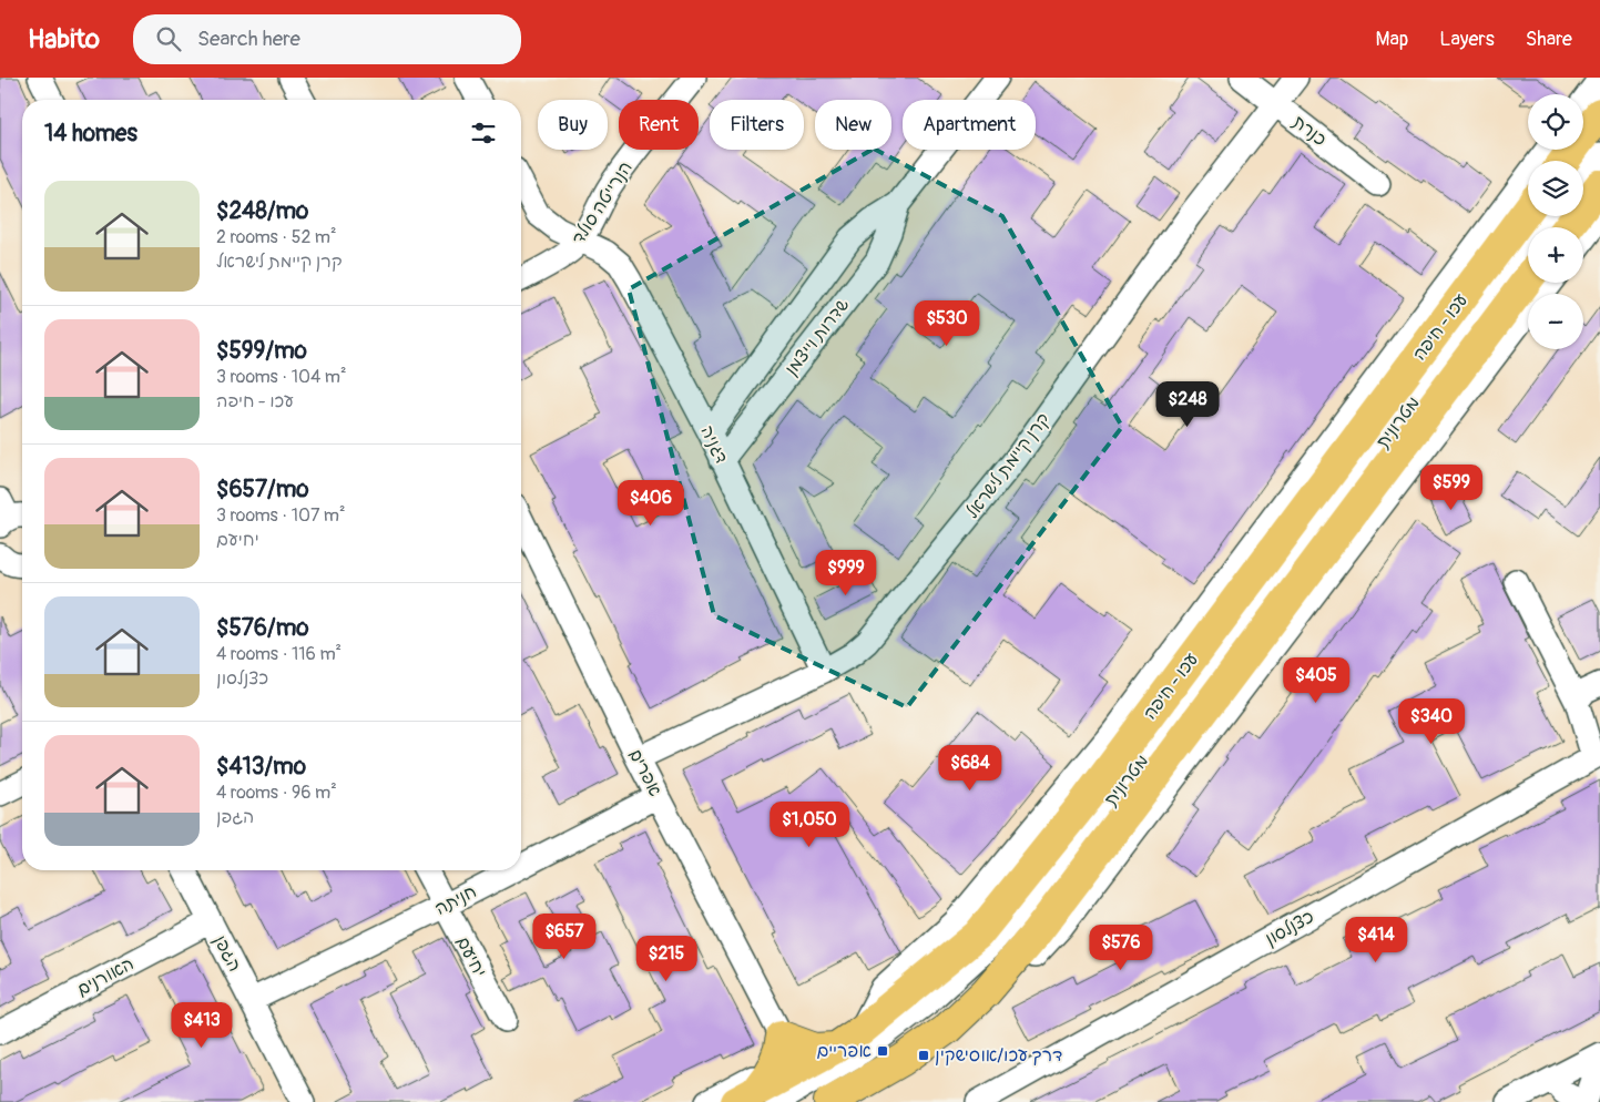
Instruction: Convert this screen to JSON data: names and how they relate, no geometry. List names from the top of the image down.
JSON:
{
  "streets": {
    "highway": ["עכו - חיפה"],
    "street": [
      "כנרת",
      "הנרייטה סולד",
      "שדרות וייצמן",
      "מטרונית",
      "דגניה",
      "קרן קיימת לישראל",
      "אפרים",
      "חניתה",
      "כצנלסון",
      "הגפן",
      "יחיעם",
      "האורנים"
    ]
  },
  "crossings": [
    ["כנרת", "קרן קיימת לישראל"],
    ["הנרייטה סולד", "דגניה"],
    ["עכו - חיפה", "מטרונית"],
    ["שדרות וייצמן", "דגניה"],
    ["דגניה", "קרן קיימת לישראל"],
    ["קרן קיימת לישראל", "אפרים"],
    ["אפרים", "חניתה"],
    ["חניתה", "הגפן"],
    ["חניתה", "יחיעם"],
    ["הגפן", "האורנים"]
  ],
  "places": {
    "transit": ["אפריים", "דרך עכו/אוסישקין"]
  },
  "page": {
    "header": "Habito",
    "search": "Search here",
    "nav": ["Map", "Layers", "Share"],
    "map_buttons": ["+", "−"],
    "chip": [
      "Buy",
      "Rent",
      "Filters",
      "New",
      "Apartment"
    ],
    "heading": "14 homes",
    "list": [
      {
        "name": "$248/mo",
        "note": "2 rooms · 52 m² · קרן קיימת לישראל"
      },
      {
        "name": "$599/mo",
        "note": "3 rooms · 104 m² · עכו - חיפה"
      },
      {
        "name": "$657/mo",
        "note": "3 rooms · 107 m² · יחיעם"
      },
      {
        "name": "$576/mo",
        "note": "4 rooms · 116 m² · כצנלסון"
      },
      {
        "name": "$413/mo",
        "note": "4 rooms · 96 m² · הגפן"
      }
    ],
    "price": [
      "$530",
      "$248",
      "$599",
      "$406",
      "$999",
      "$405",
      "$340",
      "$684",
      "$1,050",
      "$657",
      "$414",
      "$576",
      "$215",
      "$413"
    ]
  }
}
